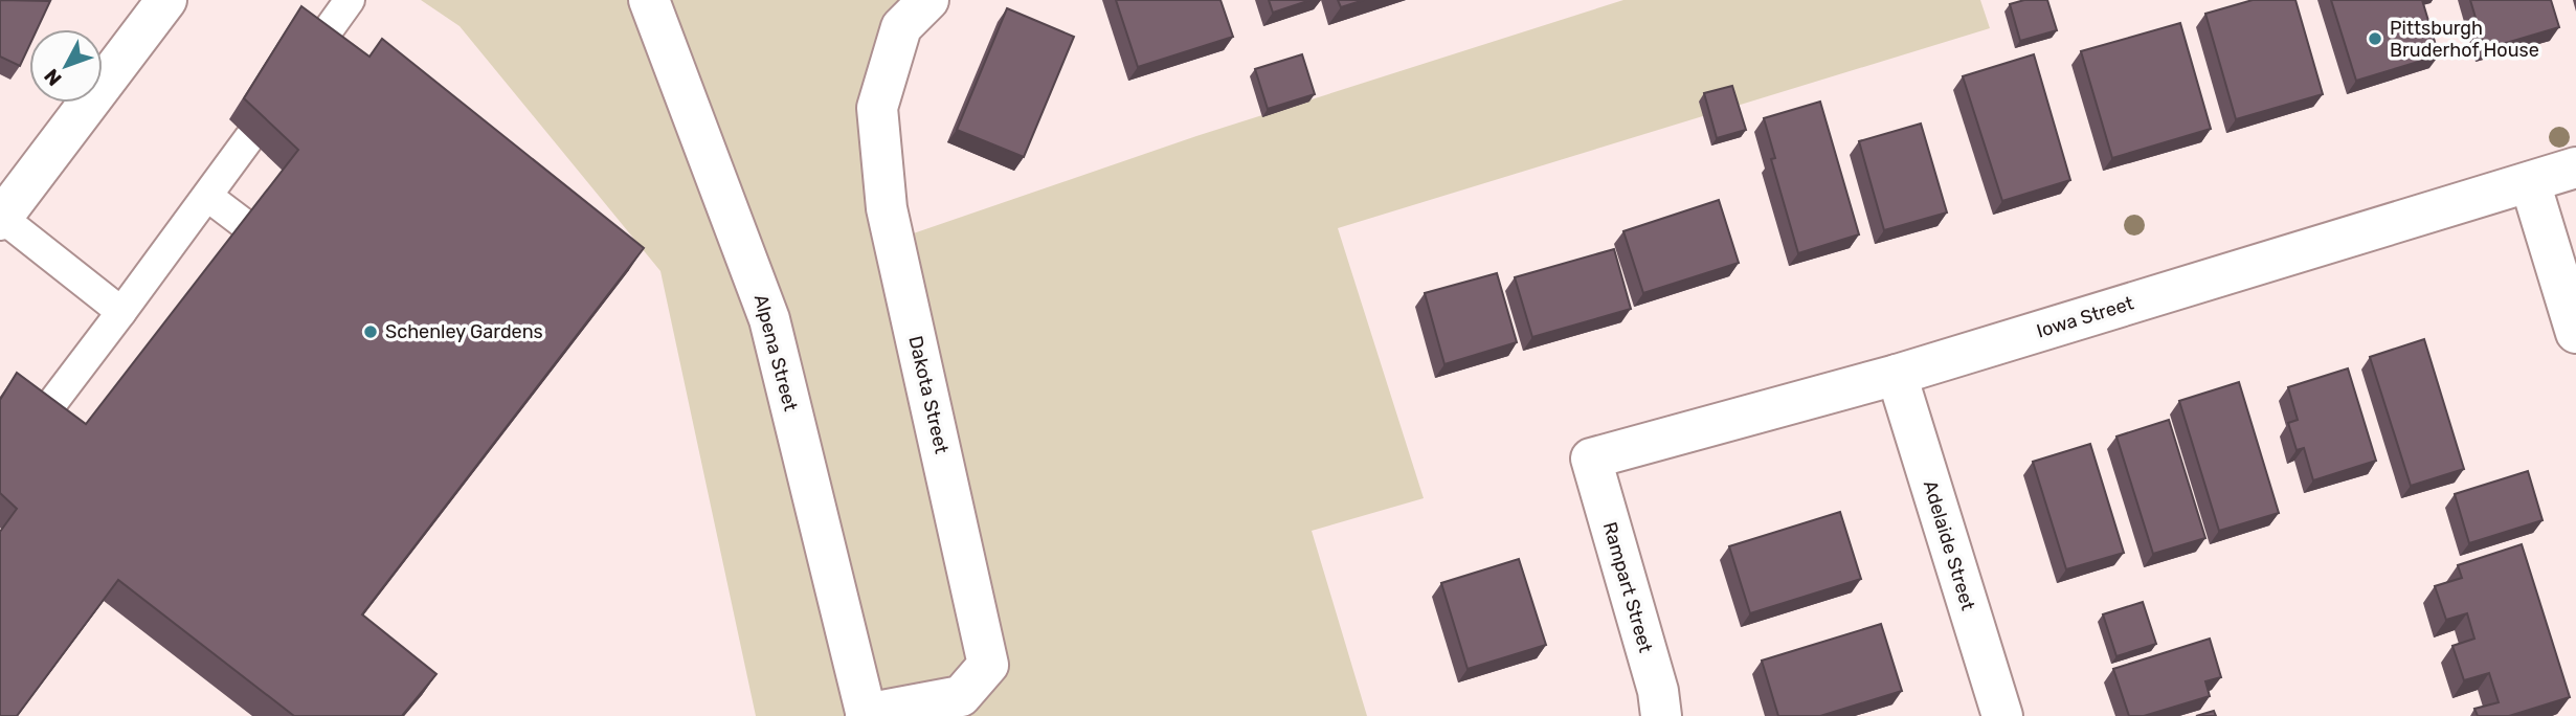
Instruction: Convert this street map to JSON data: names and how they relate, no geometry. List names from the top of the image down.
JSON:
{
  "streets": {
    "street": [
      "Iowa Street",
      "Alpena Street",
      "Dakota Street",
      "Adelaide Street",
      "Rampart Street"
    ]
  },
  "crossings": [
    ["Iowa Street", "Adelaide Street"],
    ["Iowa Street", "Rampart Street"],
    ["Alpena Street", "Dakota Street"]
  ],
  "places": ["Pittsburgh Bruderhof House", "Schenley Gardens"],
  "north": "bottom left"
}
